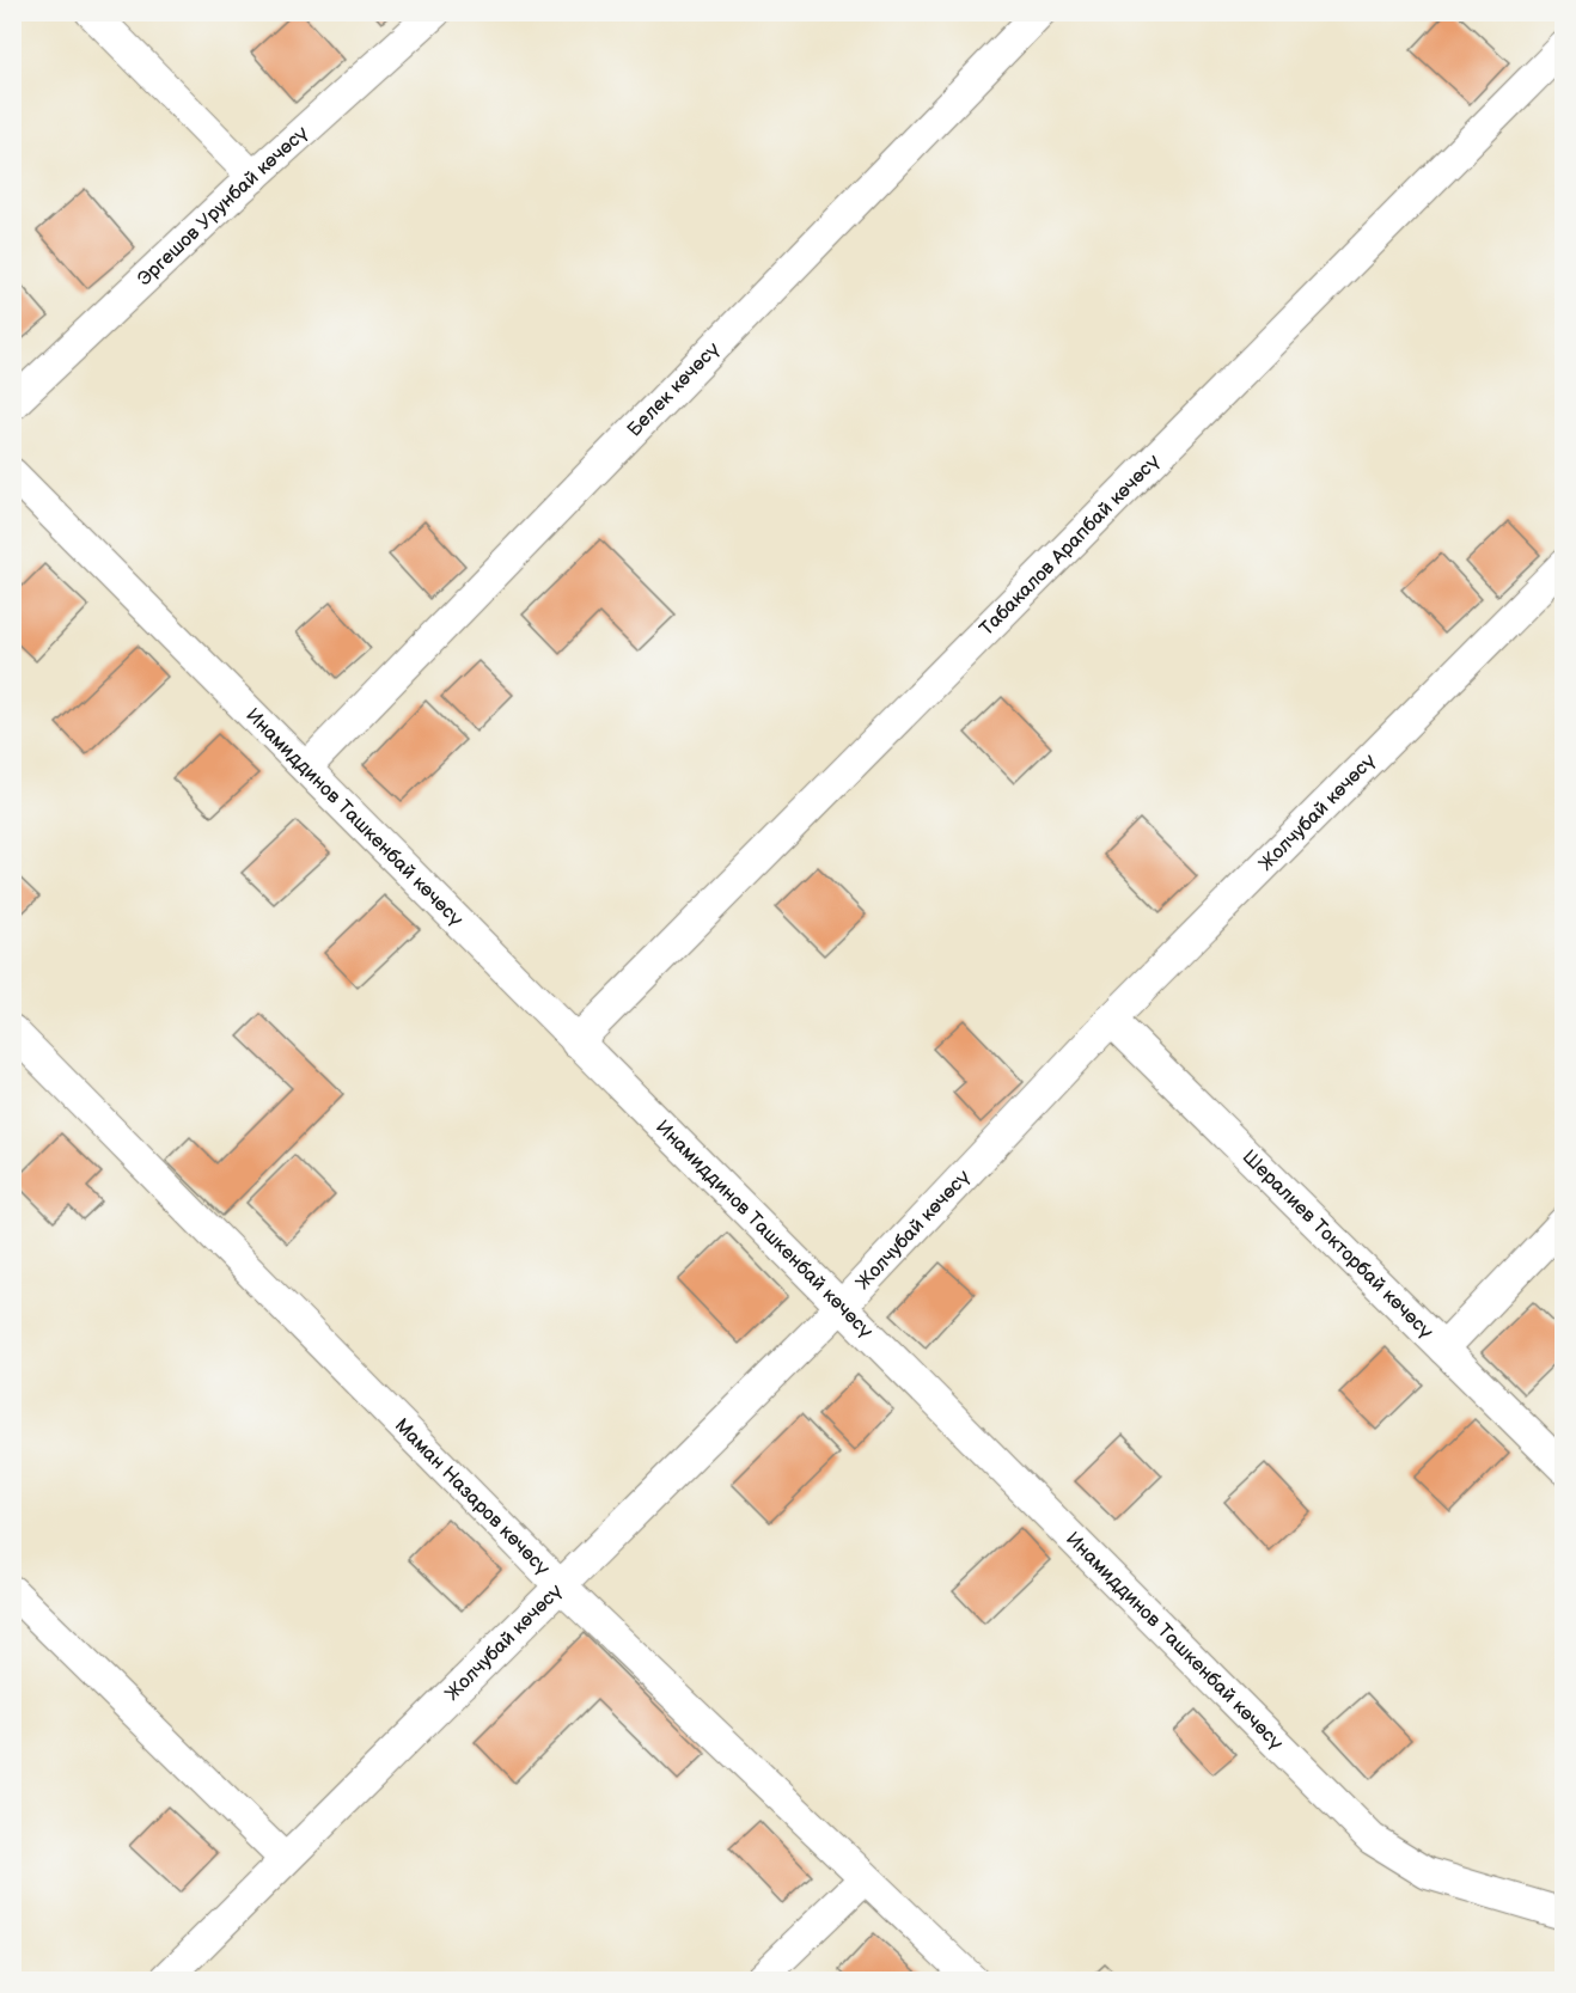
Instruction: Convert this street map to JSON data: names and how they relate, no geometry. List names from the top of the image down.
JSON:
{
  "streets": {
    "street": [
      "Эргешов Урунбай көчөсү",
      "Белек көчөсү",
      "Табакалов Арапбай көчөсү",
      "Жолчубай көчөсү",
      "Инамиддинов Ташкенбай көчөсү",
      "Шералиев Токторбай көчөсү",
      "Маман Назаров көчөсү"
    ]
  },
  "crossings": [
    ["Белек көчөсү", "Инамиддинов Ташкенбай көчөсү"],
    ["Табакалов Арапбай көчөсү", "Инамиддинов Ташкенбай көчөсү"],
    ["Жолчубай көчөсү", "Инамиддинов Ташкенбай көчөсү"],
    ["Жолчубай көчөсү", "Шералиев Токторбай көчөсү"],
    ["Жолчубай көчөсү", "Маман Назаров көчөсү"]
  ]
}
